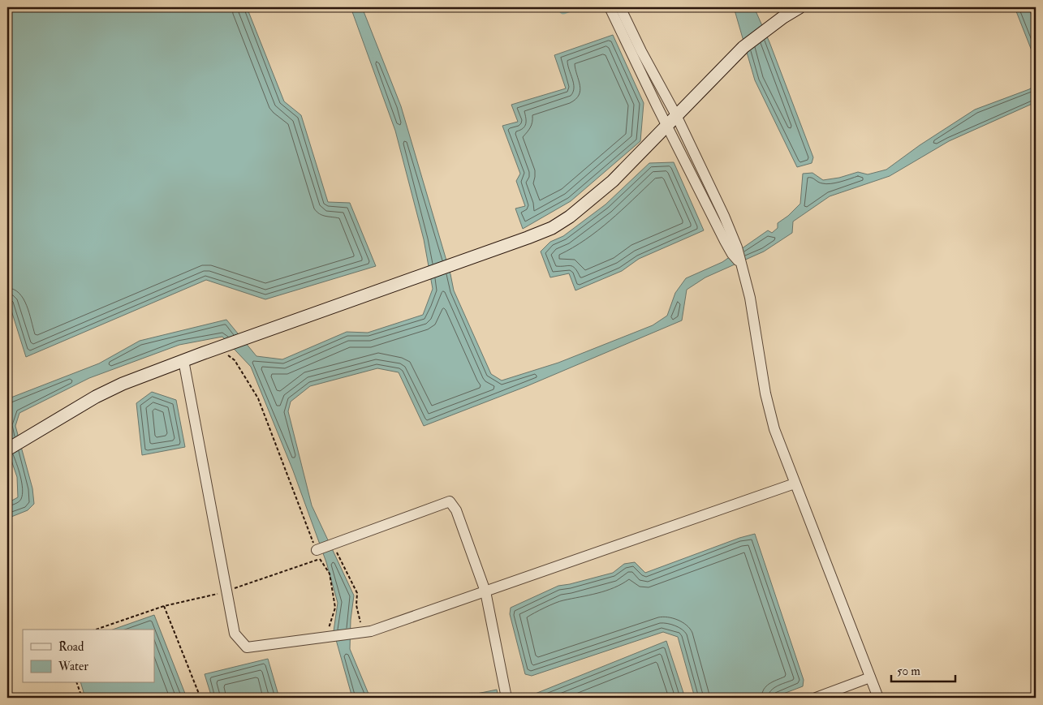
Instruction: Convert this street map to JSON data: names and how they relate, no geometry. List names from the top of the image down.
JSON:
{
  "legend": ["Road", "Water"],
  "scale_bar": "50 m"
}
